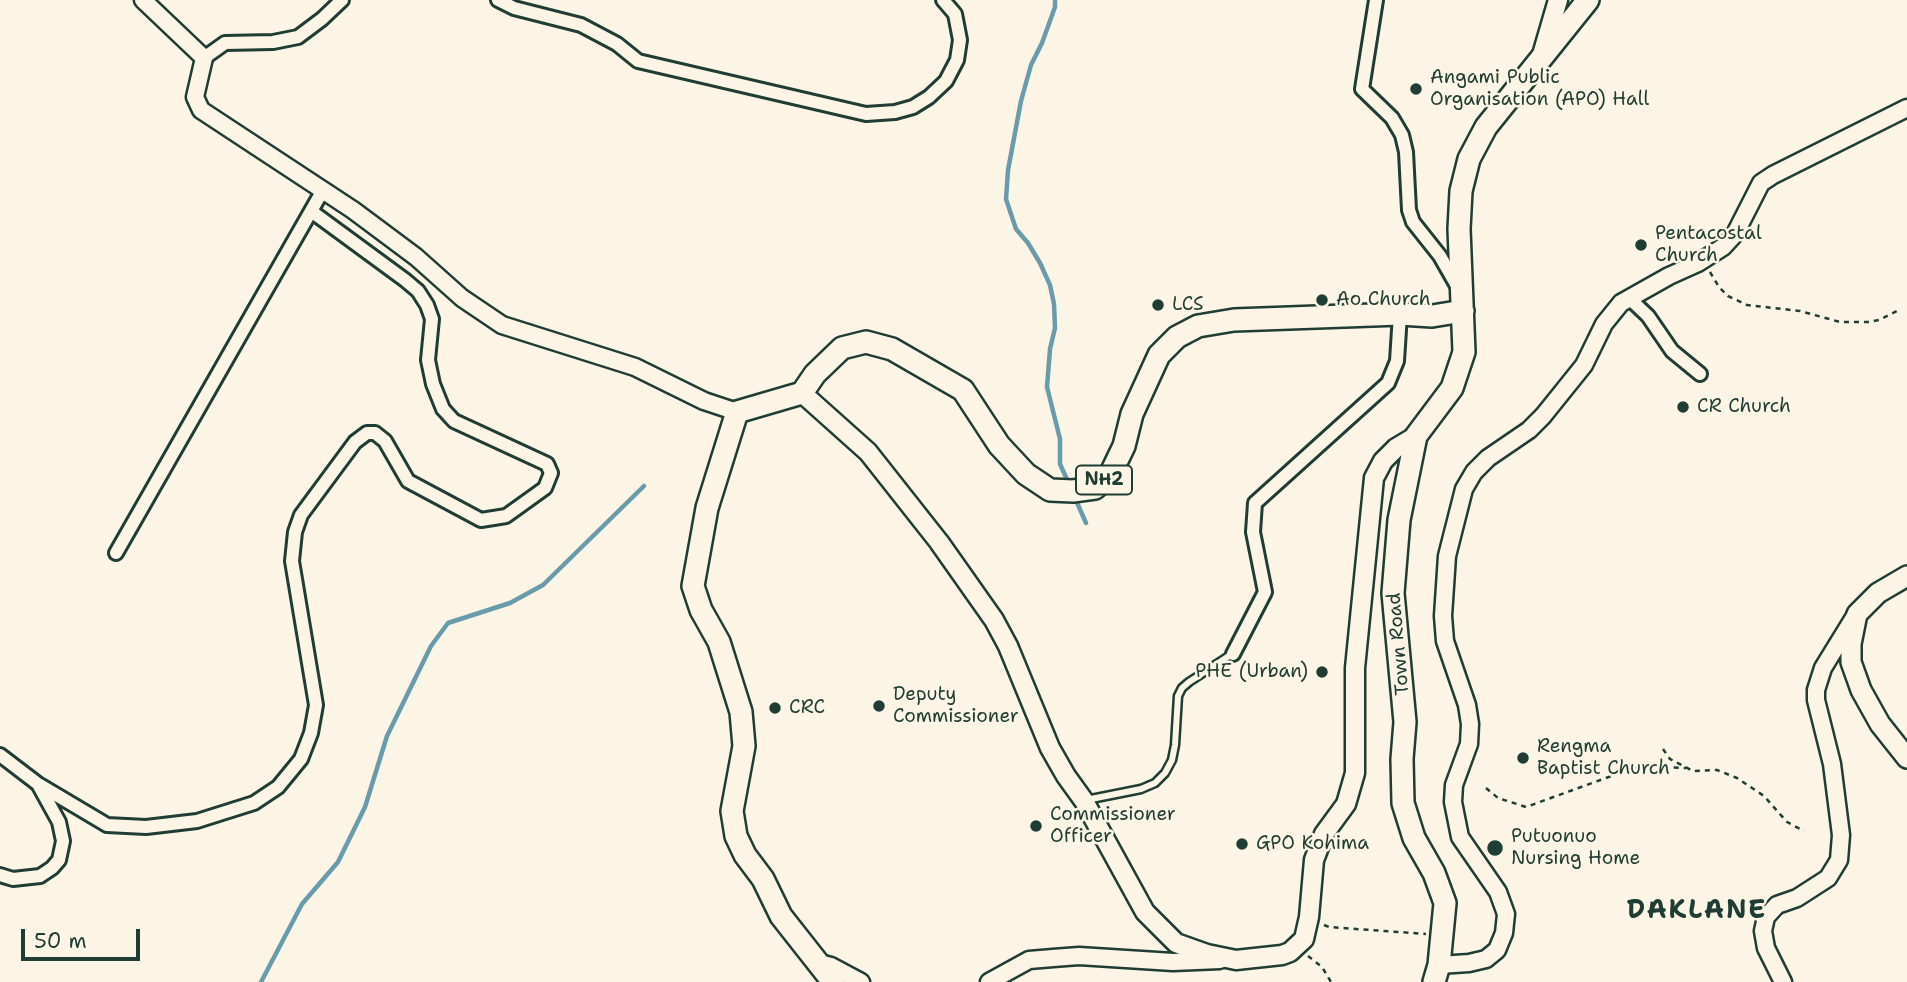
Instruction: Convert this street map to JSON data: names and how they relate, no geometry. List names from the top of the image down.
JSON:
{
  "streets": {
    "highway": ["NH2", "Town Road"]
  },
  "crossings": [
    ["NH2", "Town Road"]
  ],
  "districts": ["DAKLANE"],
  "places": [
    "Angami Public Organisation (APO) Hall",
    "Pentacostal Church",
    "Ao Church",
    "LCS",
    "CR Church",
    "PHE (Urban)",
    "Deputy Commissioner",
    "CRC",
    "Rengma Baptist Church",
    "Commissioner Officer",
    "GPO Kohima",
    "Putuonuo Nursing Home"
  ],
  "scale_bar": "50 m"
}
